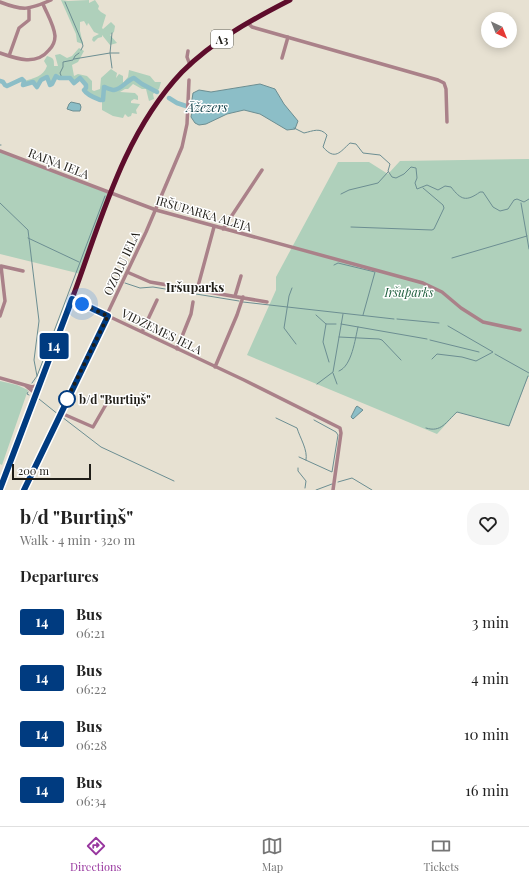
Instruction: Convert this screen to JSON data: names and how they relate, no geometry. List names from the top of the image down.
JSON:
{
  "streets": {
    "highway": ["A3"],
    "street": [
      "RAIŅA IELA",
      "IRŠUPARKA ALEJA",
      "OZOLU IELA",
      "VIDZEMES IELA"
    ]
  },
  "crossings": [
    ["A3", "RAIŅA IELA"],
    ["A3", "IRŠUPARKA ALEJA"],
    ["A3", "VIDZEMES IELA"],
    ["RAIŅA IELA", "IRŠUPARKA ALEJA"],
    ["IRŠUPARKA ALEJA", "OZOLU IELA"],
    ["OZOLU IELA", "VIDZEMES IELA"]
  ],
  "districts": ["Iršuparks"],
  "water": ["Āžezers"],
  "parks": ["Iršuparks"],
  "places": ["b/d \"Burtiņš\""],
  "lines": ["bus line 14"],
  "scale_bar": "200 m",
  "north": "bottom right",
  "page": {
    "on_map": "14",
    "scale": "200 m",
    "heading": [
      ["b/d \"Burtiņš\"", "Walk · 4 min · 320 m"],
      "Departures"
    ],
    "list": [
      {
        "mark": "14",
        "name": "Bus",
        "note": "06:21",
        "value": "3 min"
      },
      {
        "mark": "14",
        "name": "Bus",
        "note": "06:22",
        "value": "4 min"
      },
      {
        "mark": "14",
        "name": "Bus",
        "note": "06:28",
        "value": "10 min"
      },
      {
        "mark": "14",
        "name": "Bus",
        "note": "06:34",
        "value": "16 min"
      }
    ],
    "tabs": ["Directions", "Map", "Tickets"]
  }
}
